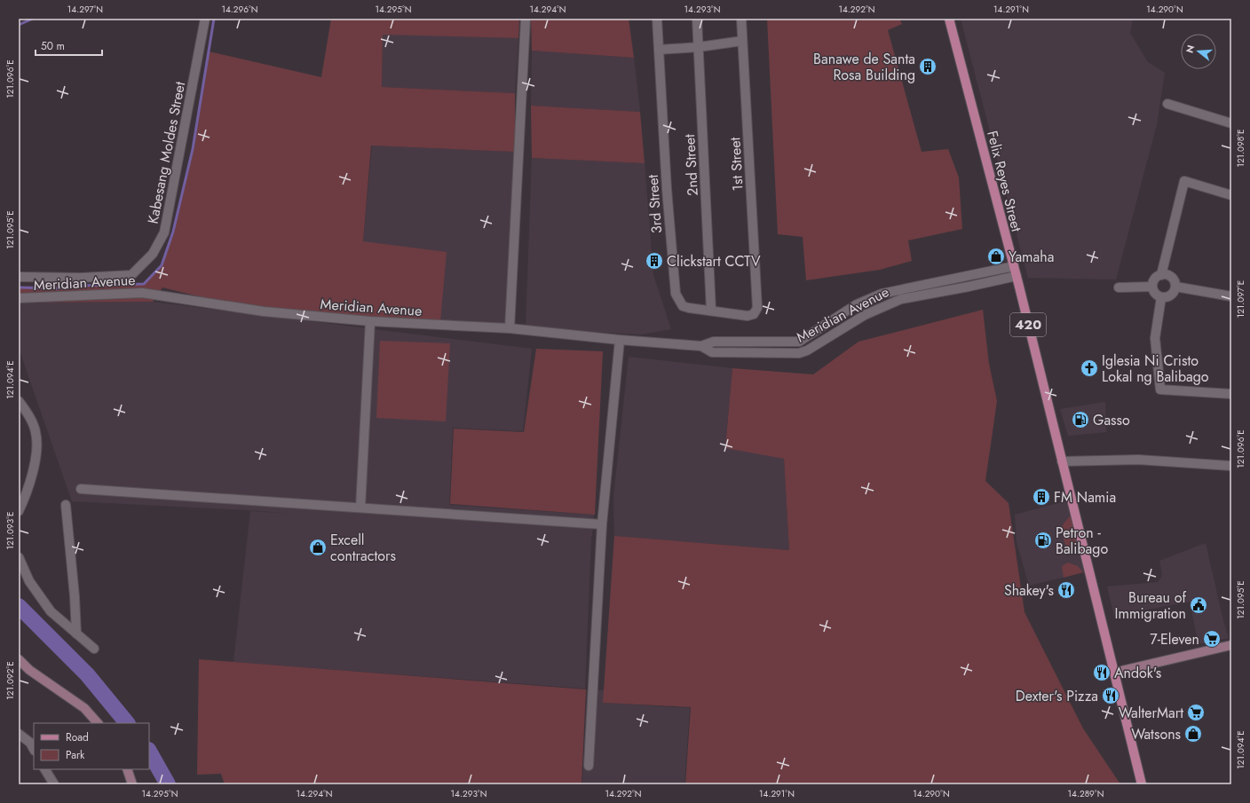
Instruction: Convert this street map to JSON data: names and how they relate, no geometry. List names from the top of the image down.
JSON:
{
  "streets": {
    "main road": ["Felix Reyes Street", "420"],
    "street": [
      "Kabesang Moldes Street",
      "1st Street",
      "2nd Street",
      "3rd Street",
      "Meridian Avenue"
    ]
  },
  "crossings": [
    ["1st Street", "3rd Street"],
    ["2nd Street", "3rd Street"],
    ["Felix Reyes Street", "Meridian Avenue"]
  ],
  "places": {
    "building": ["Banawe de Santa Rosa Building", "Clickstart CCTV", "FM Namia"],
    "shop": ["Yamaha", "Excell contractors", "Watsons"],
    "church": ["Iglesia Ni Cristo Lokal ng Balibago"],
    "fuel station": ["Gasso", "Petron - Balibago"],
    "restaurant": ["Shakey's", "Andok's", "Dexter's Pizza"],
    "public building": ["Bureau of Immigration"],
    "supermarket": ["7-Eleven", "WalterMart"]
  },
  "legend": ["Road", "Park"],
  "scale_bar": "50 m",
  "north": "left",
  "coordinates": [
    "14.297°N",
    "14.296°N",
    "14.295°N",
    "14.294°N",
    "14.293°N",
    "14.292°N",
    "14.291°N",
    "14.290°N",
    "121.096°E",
    "121.098°E",
    "121.095°E",
    "121.097°E",
    "121.094°E",
    "121.093°E",
    "121.092°E",
    "14.289°N"
  ]
}
